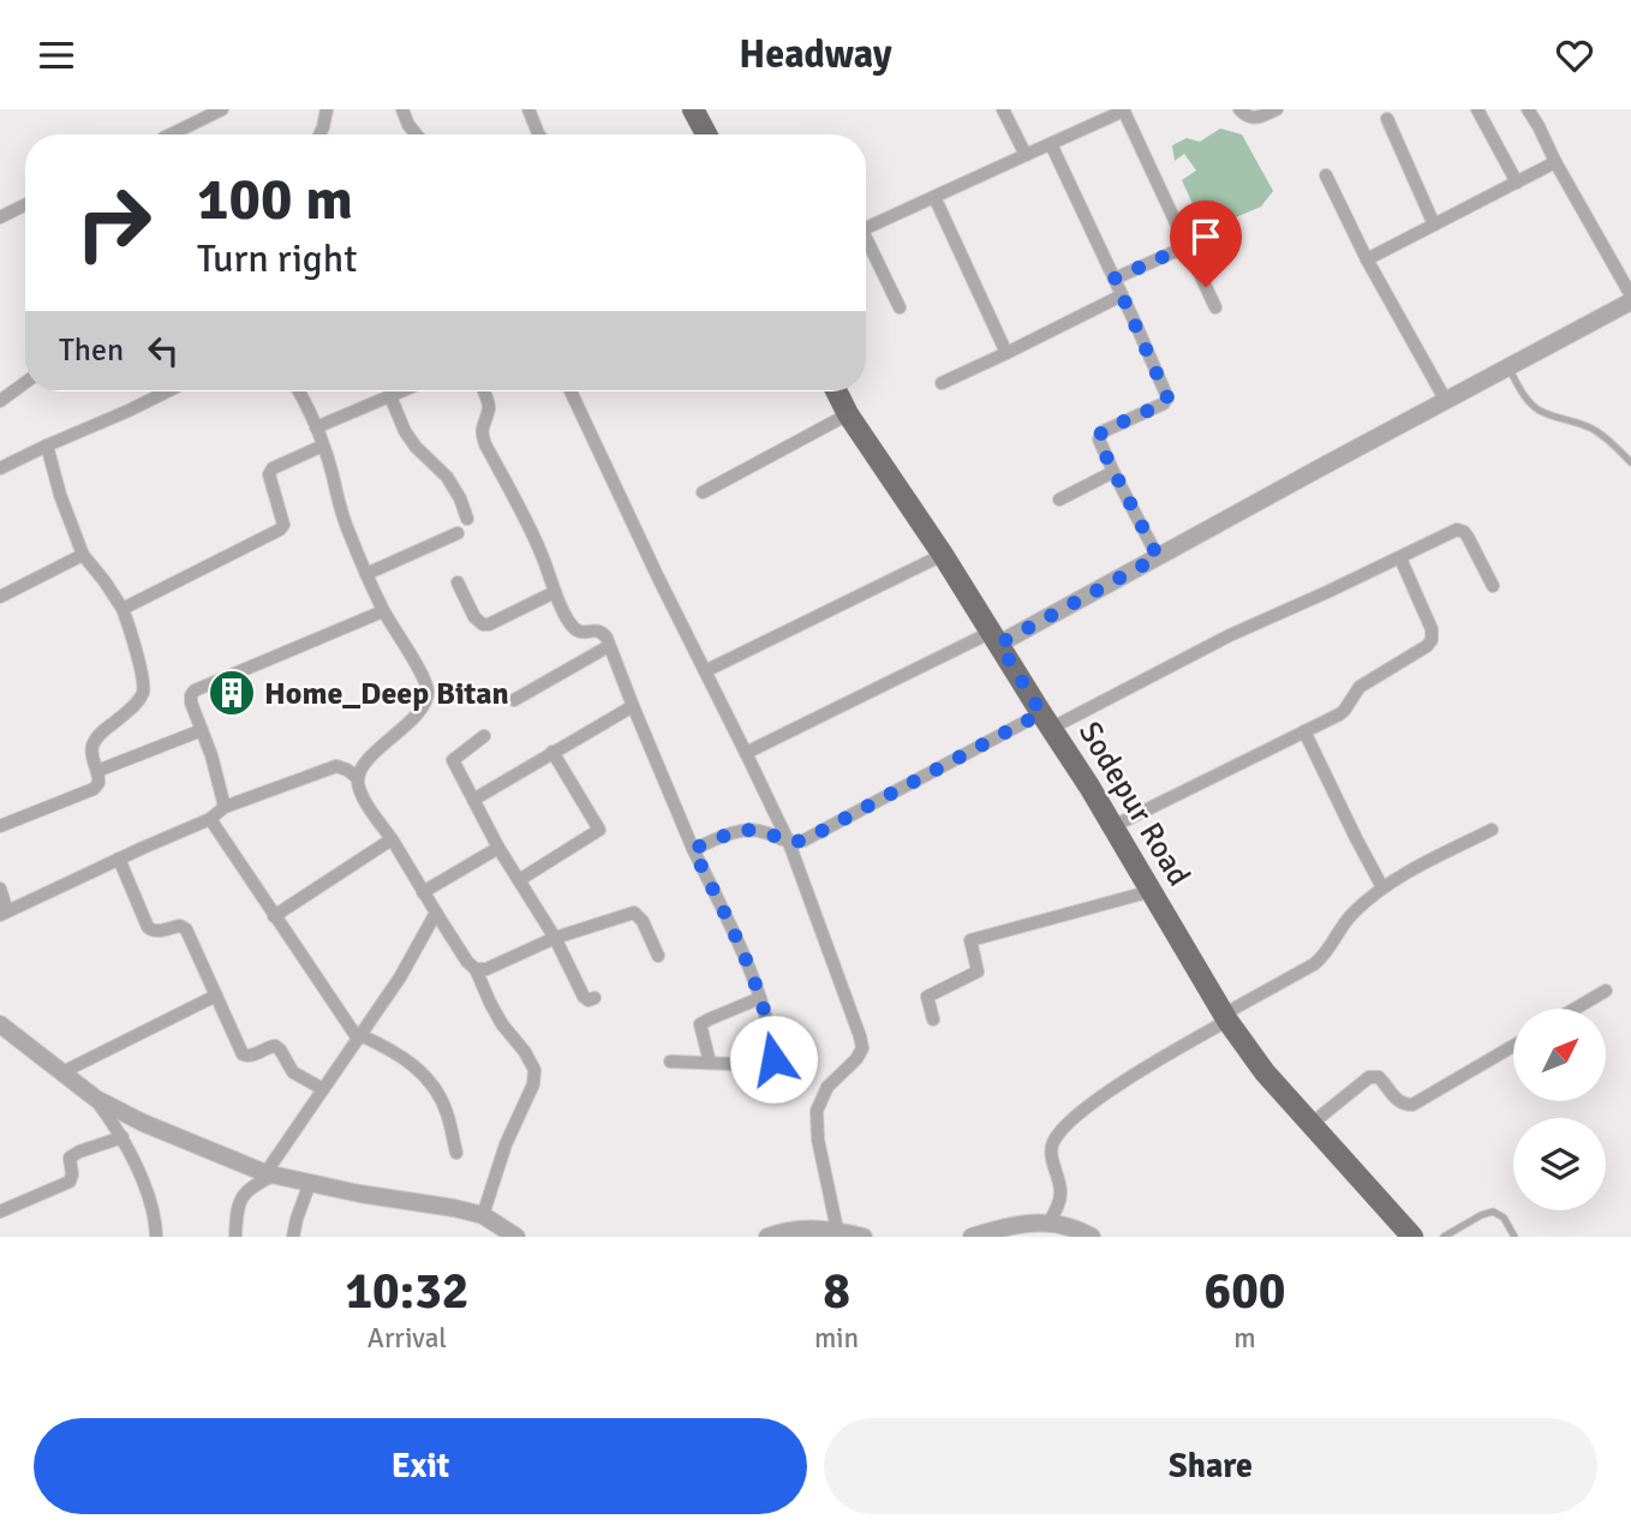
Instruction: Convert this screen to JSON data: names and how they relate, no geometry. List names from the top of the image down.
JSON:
{
  "streets": {
    "main road": ["Sodepur Road"]
  },
  "places": {
    "building": ["Home_Deep Bitan"]
  },
  "north": "top right",
  "page": {
    "header": "Headway",
    "turn": ["100 m", "Turn right"],
    "then": "Then",
    "eta": [
      "10:32",
      "Arrival",
      "8",
      "min",
      "600",
      "m"
    ],
    "buttons": ["Exit", "Share"]
  }
}
